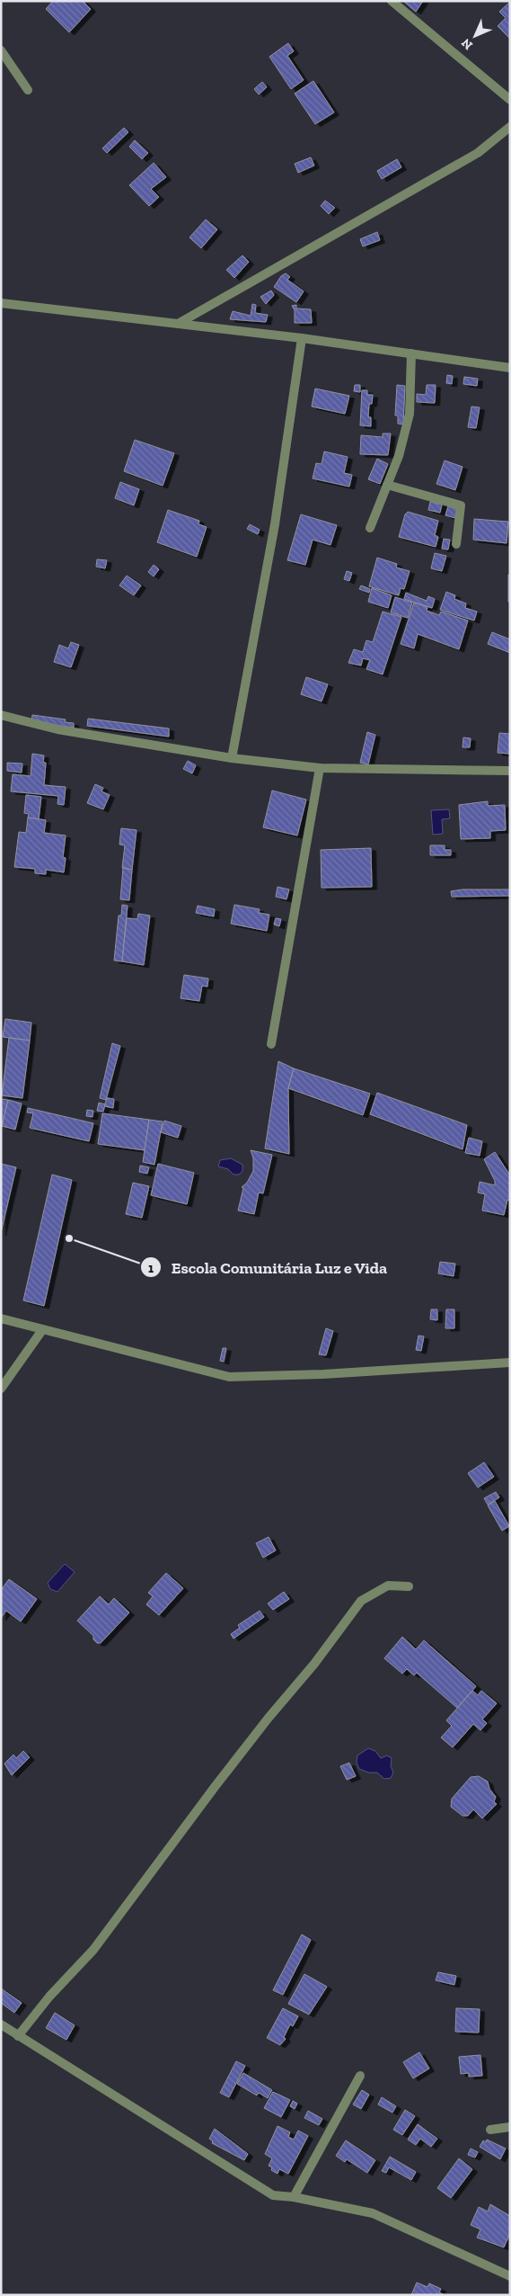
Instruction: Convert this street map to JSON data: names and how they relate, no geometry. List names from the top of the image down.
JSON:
{
  "places": ["Escola Comunitária Luz e Vida"],
  "north": "bottom left"
}
